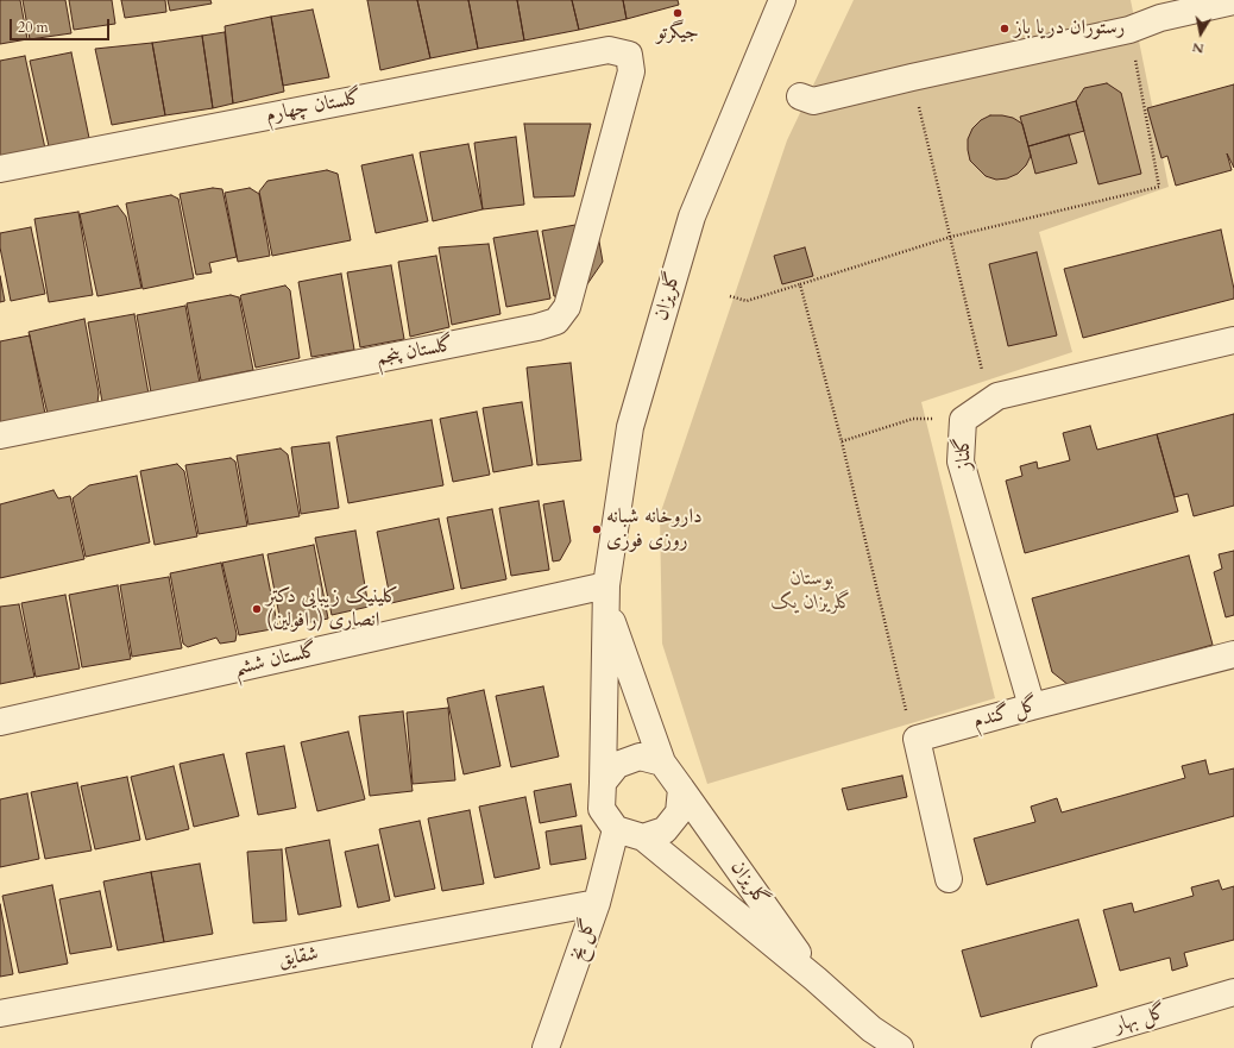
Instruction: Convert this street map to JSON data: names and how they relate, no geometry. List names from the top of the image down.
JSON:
{
  "streets": {
    "street": [
      "گلستان چهارم",
      "گلریزان",
      "گلستان پنجم",
      "گلناز",
      "گلستان ششم",
      "گل گندم",
      "گل یخ",
      "شقایق",
      "گل بهار"
    ]
  },
  "crossings": [
    ["گلستان چهارم", "گلستان پنجم"],
    ["گلریزان", "گلستان ششم"],
    ["گلریزان", "گل یخ"],
    ["گلناز", "گل گندم"],
    ["گل یخ", "شقایق"]
  ],
  "parks": ["بوستان گلریزان یک"],
  "places": [
    "جیگرتو",
    "رستوران دریا باز",
    "داروخانه شبانه روزی فوزی",
    "کلینیک زیبایی دکتر انصاری (رافولین)"
  ],
  "scale_bar": "20 m",
  "north": "bottom"
}
